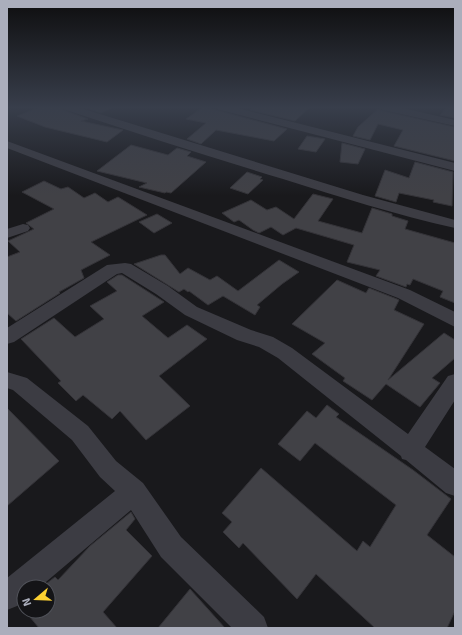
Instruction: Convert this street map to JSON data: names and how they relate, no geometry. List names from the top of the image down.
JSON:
{
  "north": "left"
}
